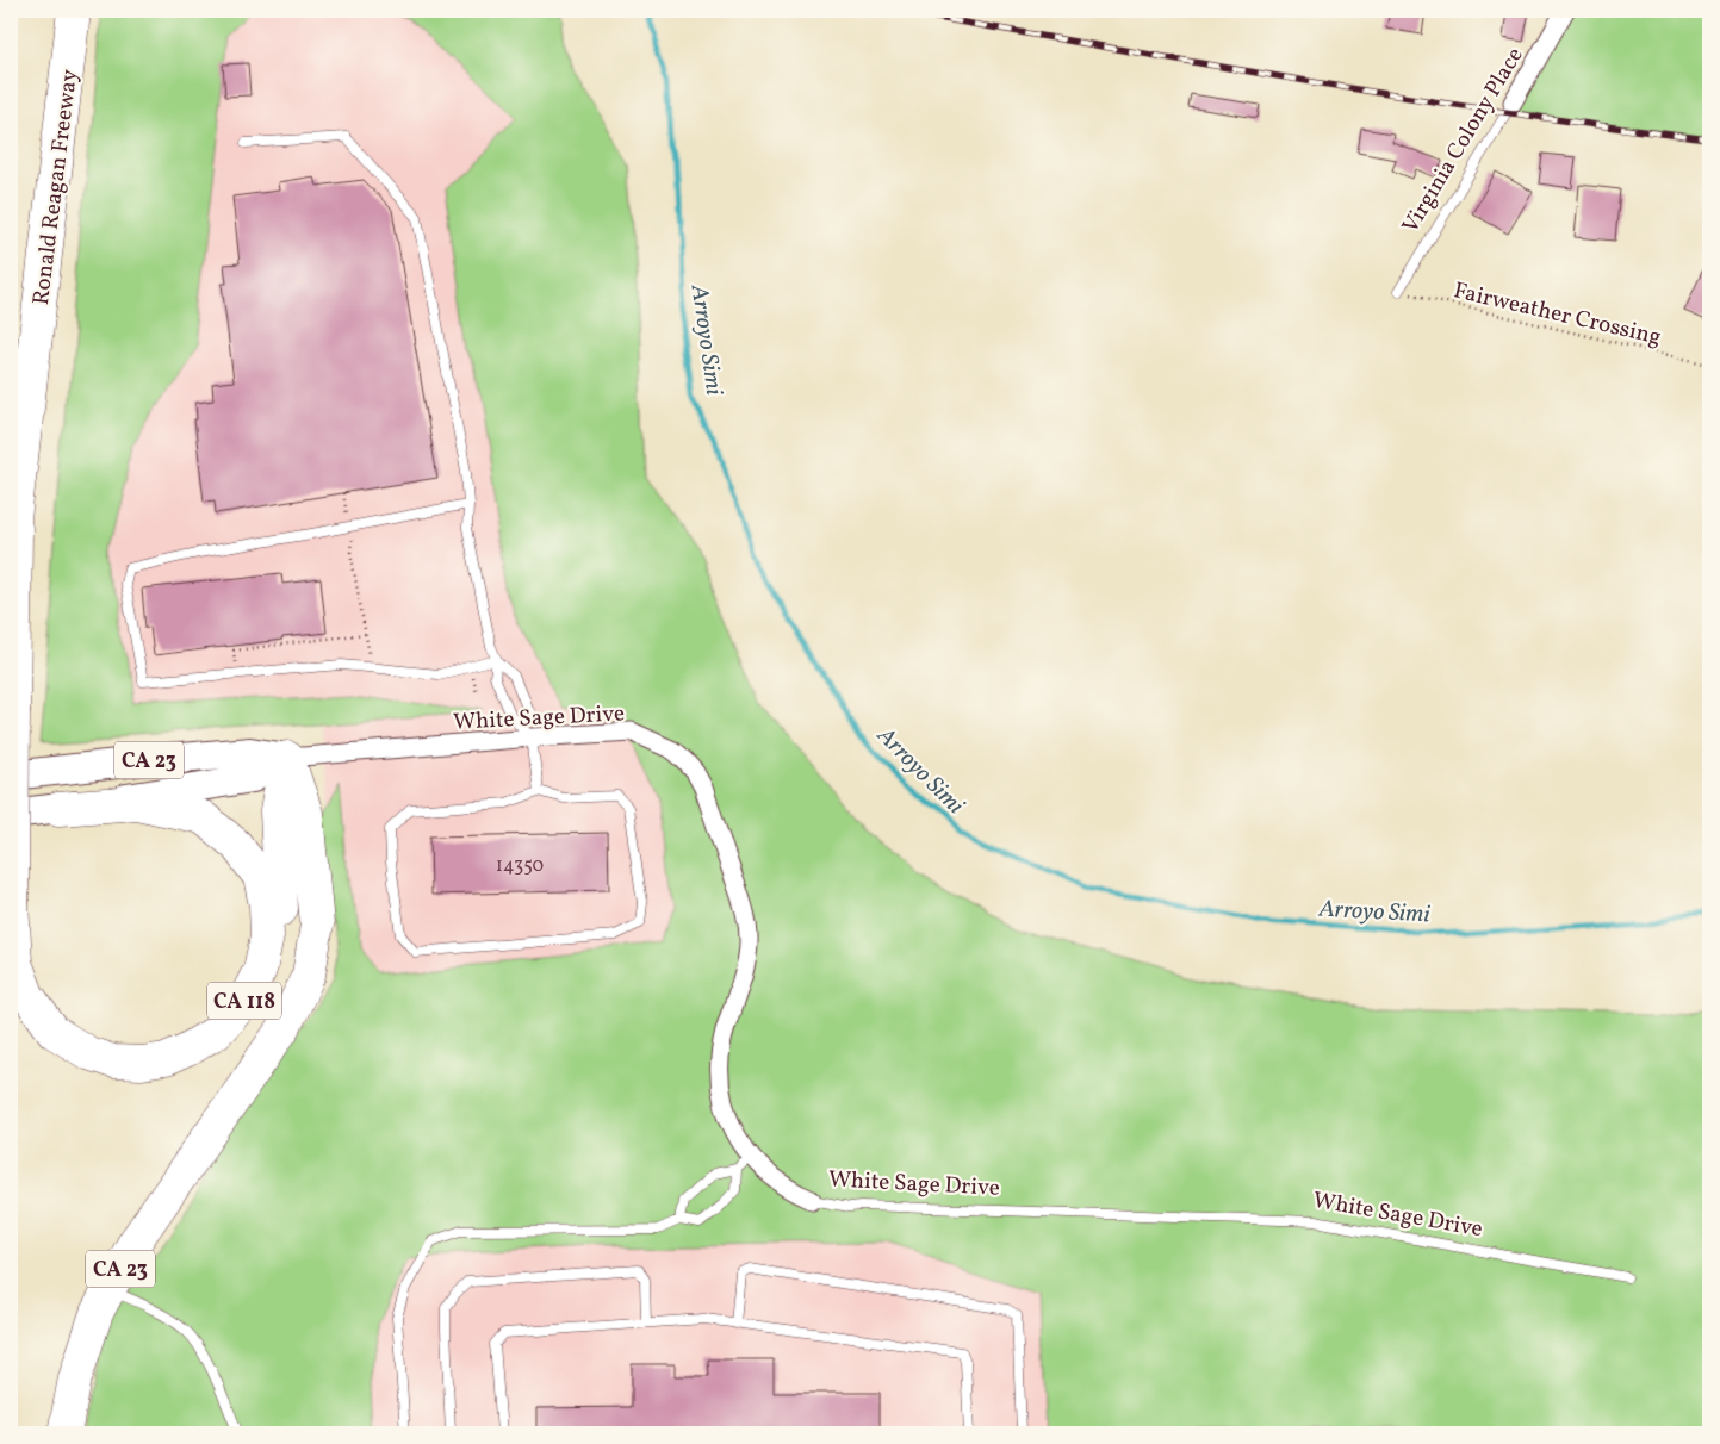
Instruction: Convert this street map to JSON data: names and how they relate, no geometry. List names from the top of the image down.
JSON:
{
  "streets": {
    "highway": ["Ronald Reagan Freeway", "CA 23", "CA 118"],
    "street": ["Virginia Colony Place", "White Sage Drive"],
    "path": ["Fairweather Crossing"]
  },
  "crossings": [
    ["Virginia Colony Place", "Fairweather Crossing"],
    ["Ronald Reagan Freeway", "CA 118"],
    ["White Sage Drive", "CA 23"]
  ],
  "water": ["Arroyo Simi"],
  "house_numbers": ["14350"]
}
